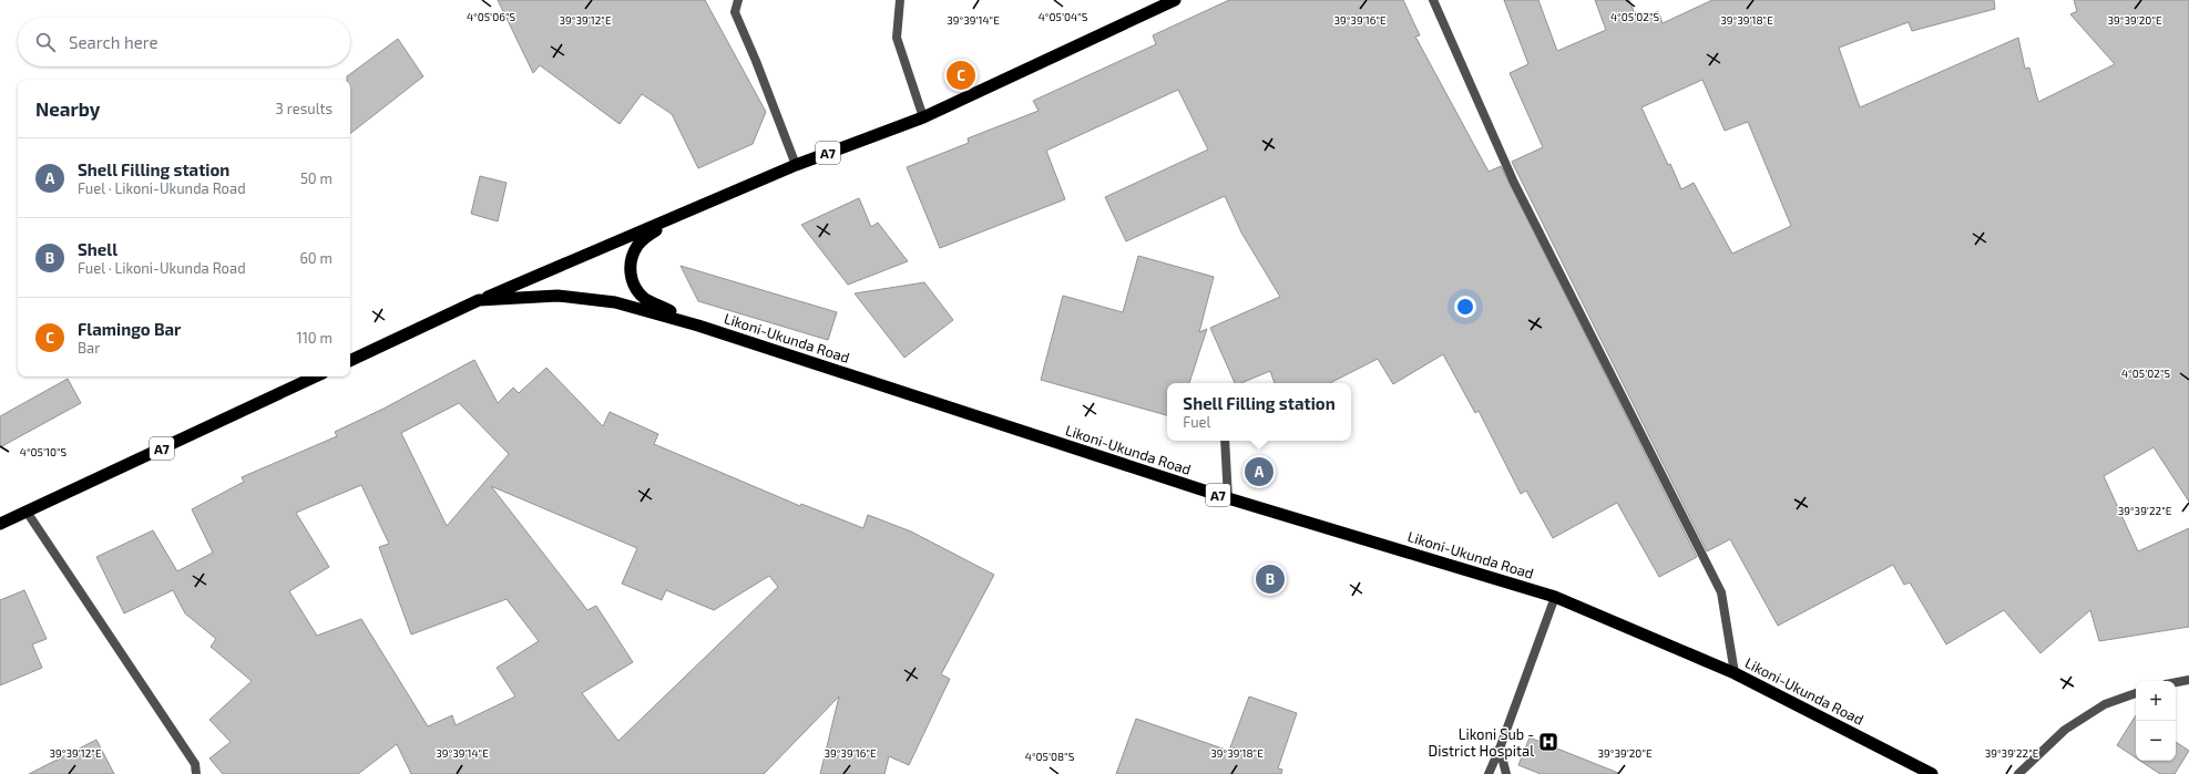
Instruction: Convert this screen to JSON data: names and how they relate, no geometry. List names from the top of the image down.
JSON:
{
  "streets": {
    "highway": ["A7", "Likoni-Ukunda Road"]
  },
  "crossings": [
    ["A7", "Likoni-Ukunda Road"]
  ],
  "places": {
    "hospital": ["Likoni Sub - District Hospital"]
  },
  "page": {
    "search": "Search here",
    "pins": ["C", "A", "B"],
    "heading": ["Nearby", "3 results"],
    "list": [
      {
        "mark": "A",
        "name": "Shell Filling station",
        "note": "Fuel · Likoni-Ukunda Road",
        "value": "50 m"
      },
      {
        "mark": "B",
        "name": "Shell",
        "note": "Fuel · Likoni-Ukunda Road",
        "value": "60 m"
      },
      {
        "mark": "C",
        "name": "Flamingo Bar",
        "note": "Bar",
        "value": "110 m"
      }
    ],
    "popup": ["Shell Filling station", "Fuel"],
    "map_buttons": ["+", "−"]
  },
  "coordinates": [
    "4°05'02\"S",
    "4°05'04\"S",
    "4°05'06\"S",
    "39°39'12\"E",
    "39°39'20\"E",
    "39°39'14\"E",
    "39°39'16\"E",
    "39°39'18\"E",
    "4°05'10\"S",
    "39°39'22\"E",
    "4°05'08\"S"
  ]
}
